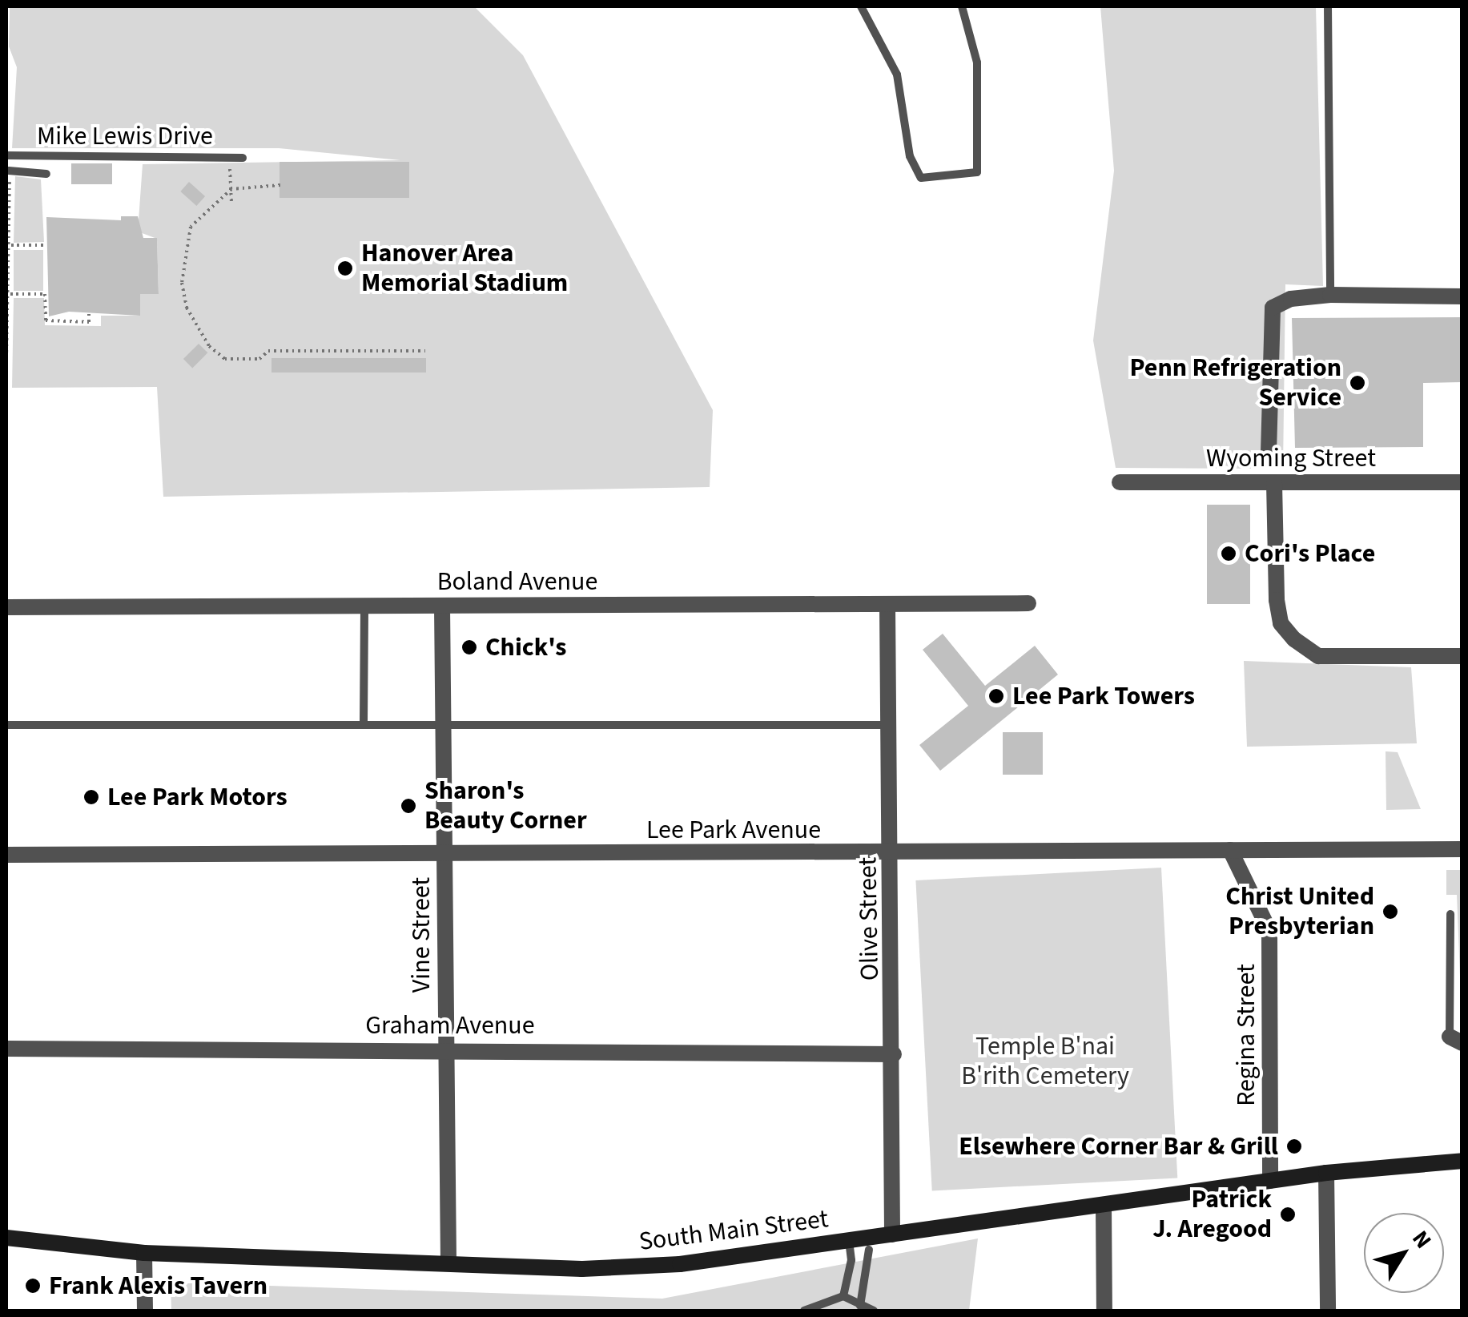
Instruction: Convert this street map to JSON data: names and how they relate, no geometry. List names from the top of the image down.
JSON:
{
  "streets": {
    "main road": ["South Main Street"],
    "street": [
      "Wyoming Street",
      "Boland Avenue",
      "Lee Park Avenue",
      "Olive Street",
      "Vine Street",
      "Graham Avenue",
      "Regina Street"
    ],
    "lane": ["Mike Lewis Drive"]
  },
  "crossings": [
    ["Boland Avenue", "Olive Street"],
    ["Boland Avenue", "Vine Street"],
    ["Lee Park Avenue", "Olive Street"],
    ["Lee Park Avenue", "Vine Street"],
    ["Lee Park Avenue", "Regina Street"],
    ["Olive Street", "Graham Avenue"],
    ["Olive Street", "South Main Street"],
    ["Vine Street", "Graham Avenue"],
    ["Vine Street", "South Main Street"],
    ["Regina Street", "South Main Street"]
  ],
  "parks": ["Temple B'nai B'rith Cemetery"],
  "places": [
    "Hanover Area Memorial Stadium",
    "Penn Refrigeration Service",
    "Cori's Place",
    "Chick's",
    "Lee Park Towers",
    "Lee Park Motors",
    "Sharon's Beauty Corner",
    "Christ United Presbyterian",
    "Elsewhere Corner Bar & Grill",
    "Patrick J. Aregood",
    "Frank Alexis Tavern"
  ],
  "north": "top right"
}
